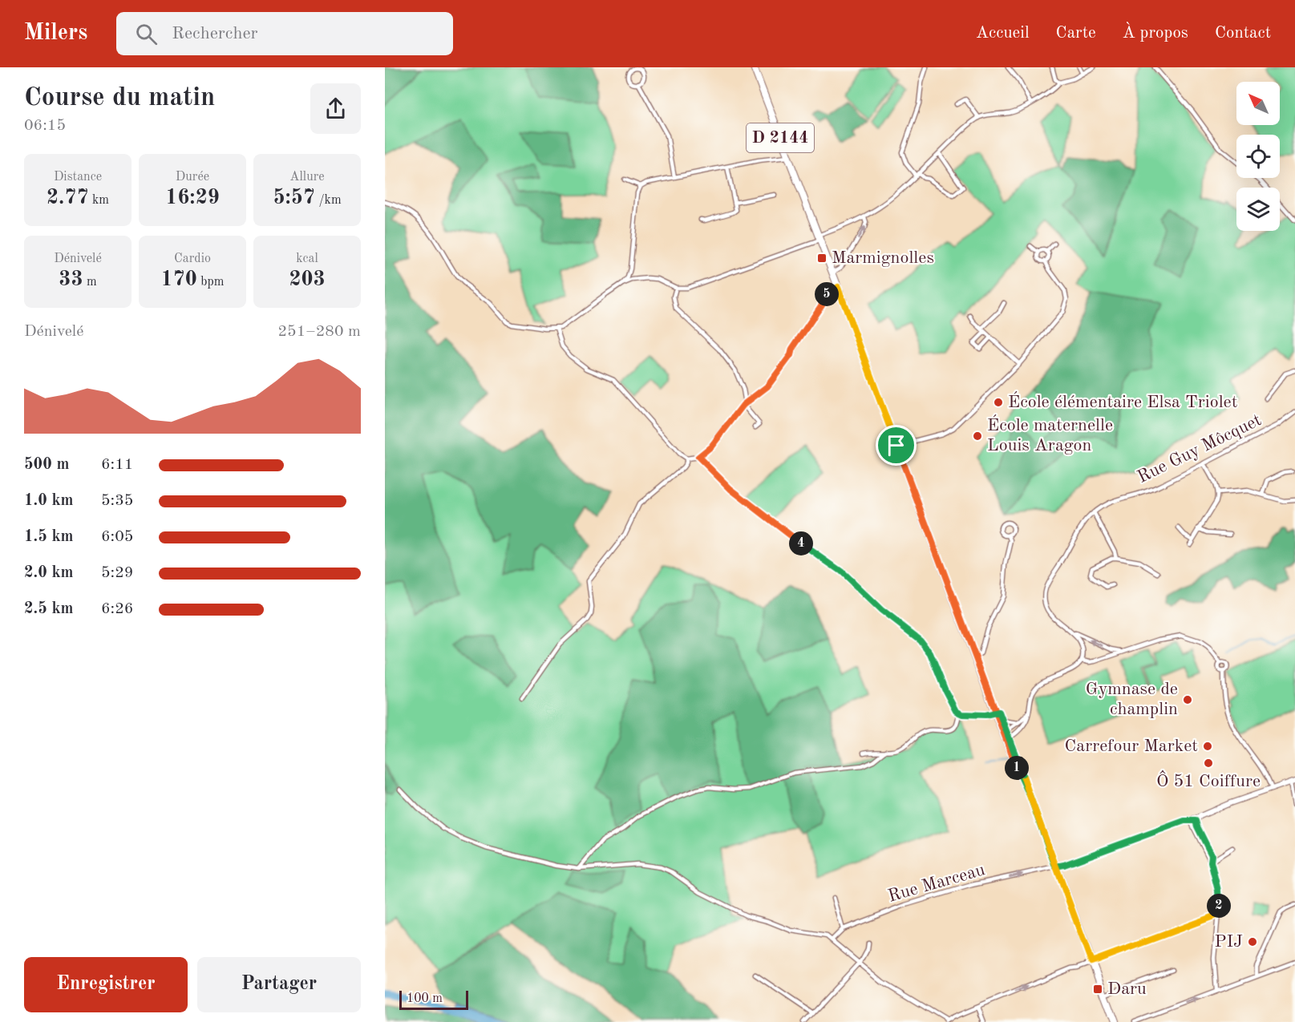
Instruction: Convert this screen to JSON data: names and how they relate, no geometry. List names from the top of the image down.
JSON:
{
  "streets": {
    "main road": ["D 2144"],
    "street": ["Rue Guy Môcquet", "Rue Marceau"]
  },
  "crossings": [
    ["D 2144", "Rue Marceau"]
  ],
  "one_way": ["Rue Marceau"],
  "places": {
    "transit": ["Marmignolles", "Daru"],
    "other": [
      "École élémentaire Elsa Triolet",
      "École maternelle Louis Aragon",
      "Gymnase de champlin",
      "Carrefour Market",
      "Ô 51 Coiffure",
      "PIJ"
    ]
  },
  "scale_bar": "100 m",
  "north": "top left",
  "page": {
    "header": "Milers",
    "search": "Rechercher",
    "nav": [
      "Accueil",
      "Carte",
      "À propos",
      "Contact"
    ],
    "heading": ["Course du matin", "06:15"],
    "stats": [
      ["Distance", "2.77 km"],
      ["Durée", "16:29"],
      ["Allure", "5:57 /km"],
      ["Dénivelé", "33 m"],
      ["Cardio", "170 bpm"],
      ["kcal", "203"]
    ],
    "pins": [
      "5",
      "4",
      "1",
      "2"
    ],
    "chart": ["Dénivelé", "251–280 m"],
    "list": [
      {
        "name": "500 m",
        "note": "6:11"
      },
      {
        "name": "1.0 km",
        "note": "5:35"
      },
      {
        "name": "1.5 km",
        "note": "6:05"
      },
      {
        "name": "2.0 km",
        "note": "5:29"
      },
      {
        "name": "2.5 km",
        "note": "6:26"
      }
    ],
    "buttons": ["Enregistrer", "Partager"],
    "scale": "100 m"
  }
}
